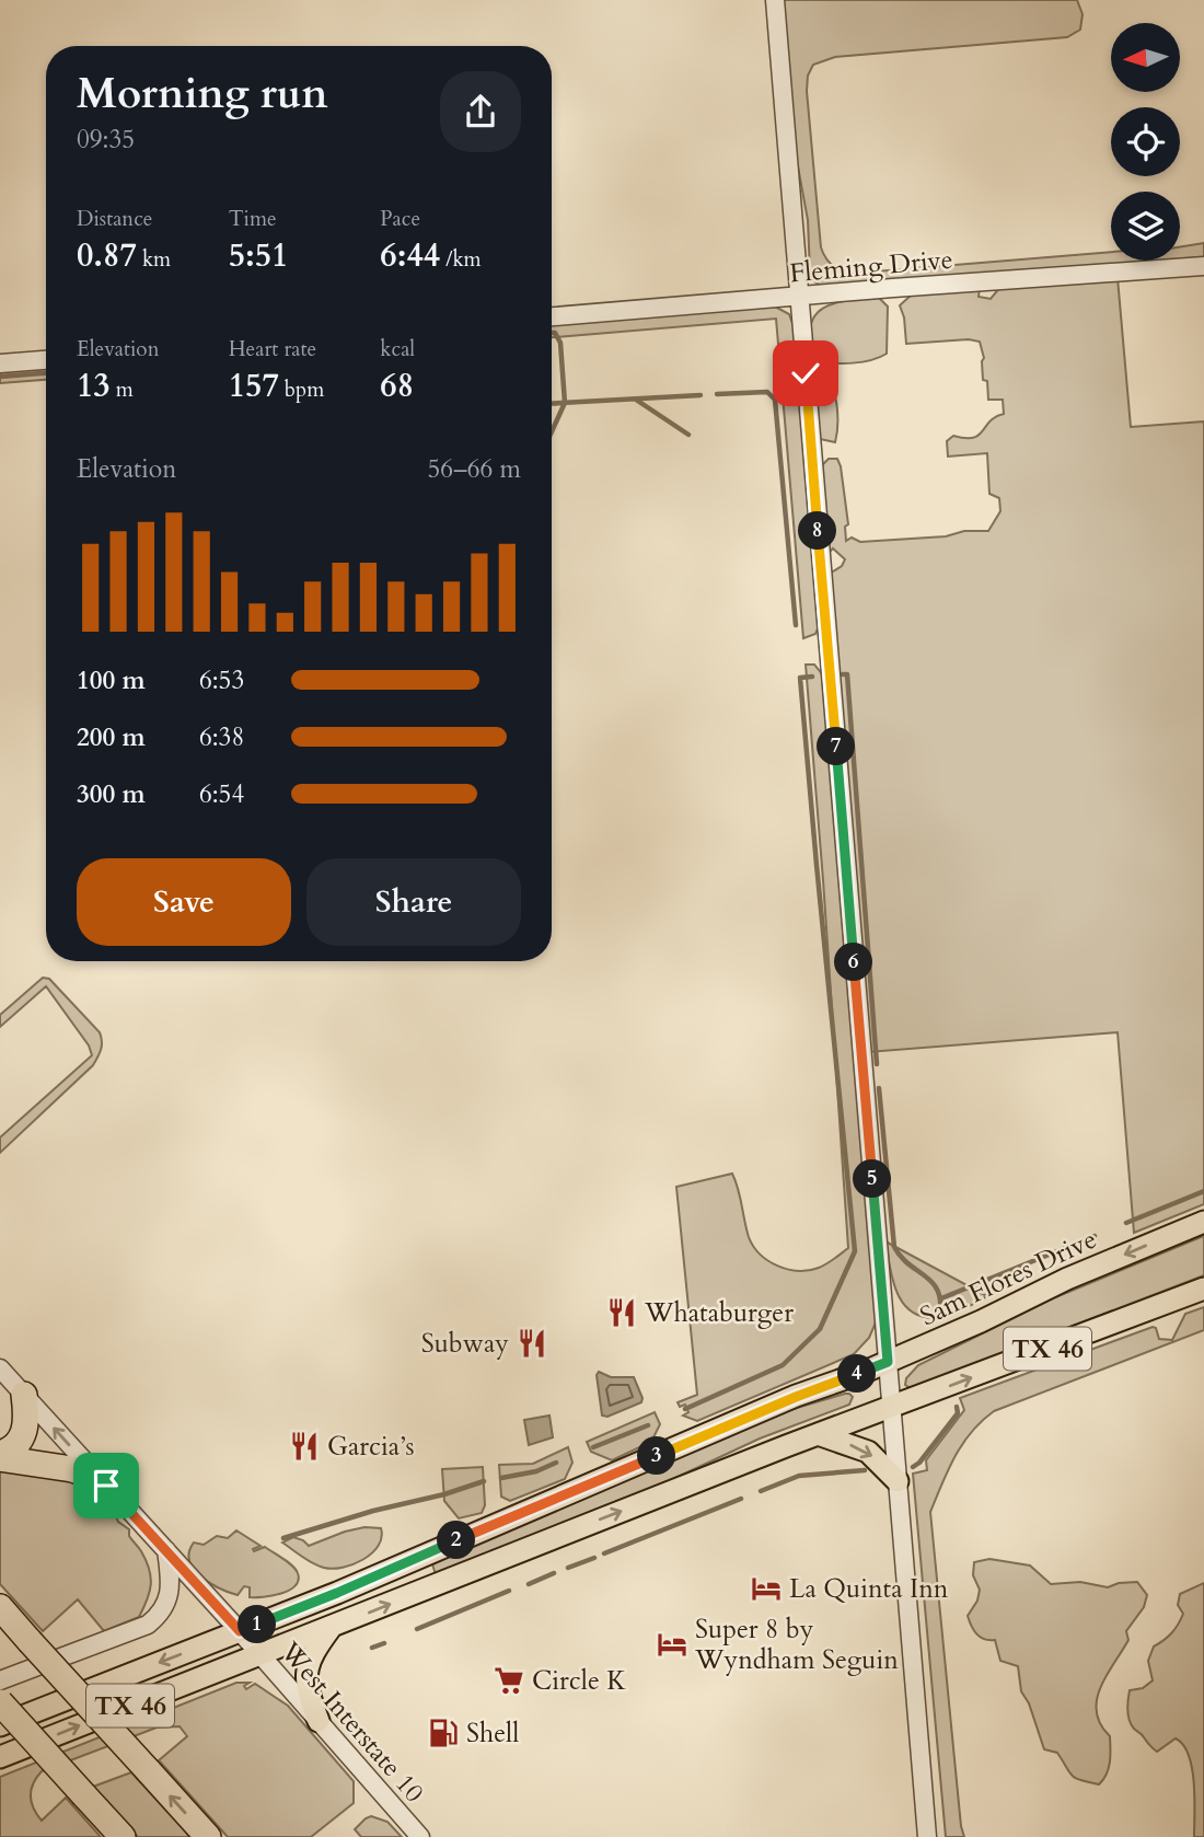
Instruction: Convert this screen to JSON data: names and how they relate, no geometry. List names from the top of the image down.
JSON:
{
  "streets": {
    "main road": ["Sam Flores Drive", "TX 46"],
    "street": ["Fleming Drive", "West Interstate 10"]
  },
  "crossings": [
    ["Sam Flores Drive", "TX 46"],
    ["Sam Flores Drive", "West Interstate 10"],
    ["TX 46", "West Interstate 10"]
  ],
  "places": {
    "restaurant": ["Whataburger", "Subway", "Garcia’s"],
    "hotel": ["La Quinta Inn", "Super 8 by Wyndham Seguin"],
    "supermarket": ["Circle K"],
    "fuel station": ["Shell"]
  },
  "north": "left",
  "page": {
    "heading": ["Morning run", "09:35"],
    "stats": [
      ["Distance", "0.87 km"],
      ["Time", "5:51"],
      ["Pace", "6:44 /km"],
      ["Elevation", "13 m"],
      ["Heart rate", "157 bpm"],
      ["kcal", "68"]
    ],
    "chart": ["Elevation", "56–66 m"],
    "pins": [
      "8",
      "7",
      "6",
      "5",
      "4",
      "3",
      "2",
      "1"
    ],
    "list": [
      {
        "name": "100 m",
        "note": "6:53"
      },
      {
        "name": "200 m",
        "note": "6:38"
      },
      {
        "name": "300 m",
        "note": "6:54"
      }
    ],
    "buttons": ["Save", "Share"]
  }
}
